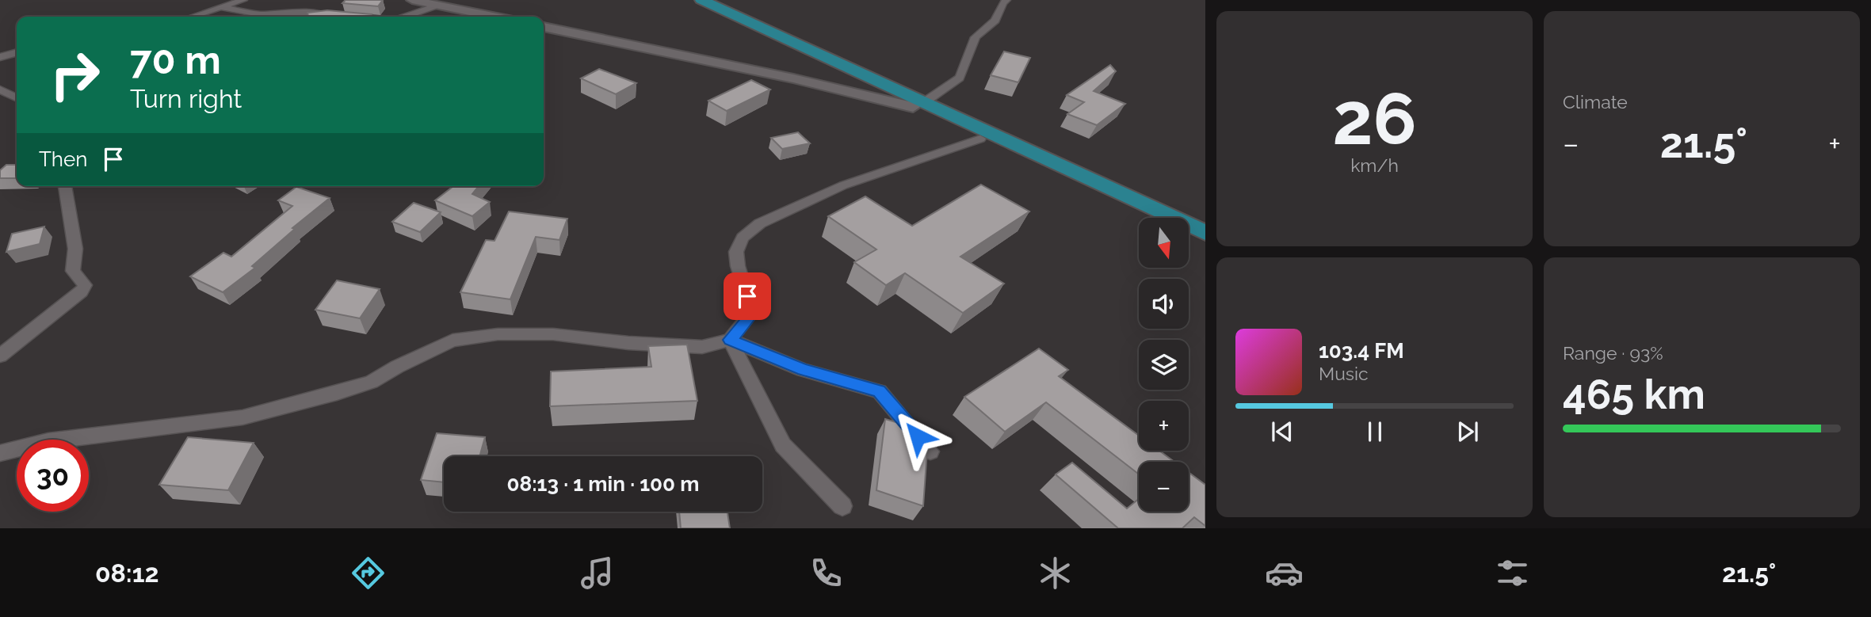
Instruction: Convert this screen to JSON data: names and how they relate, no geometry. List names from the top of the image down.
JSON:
{
  "north": "bottom",
  "page": {
    "tile": [
      ["26", "km/h"],
      "Climate",
      ["Range · 93%", "465 km"]
    ],
    "turn": ["70 m", "Turn right"],
    "heat": ["−", "21.5°", "+"],
    "then": "Then",
    "map_buttons": ["+", "−"],
    "song": ["103.4 FM", "Music"],
    "limit": "30",
    "trip": "08:13 · 1 min · 100 m",
    "tabs": ["08:12", "21.5°"]
  }
}
